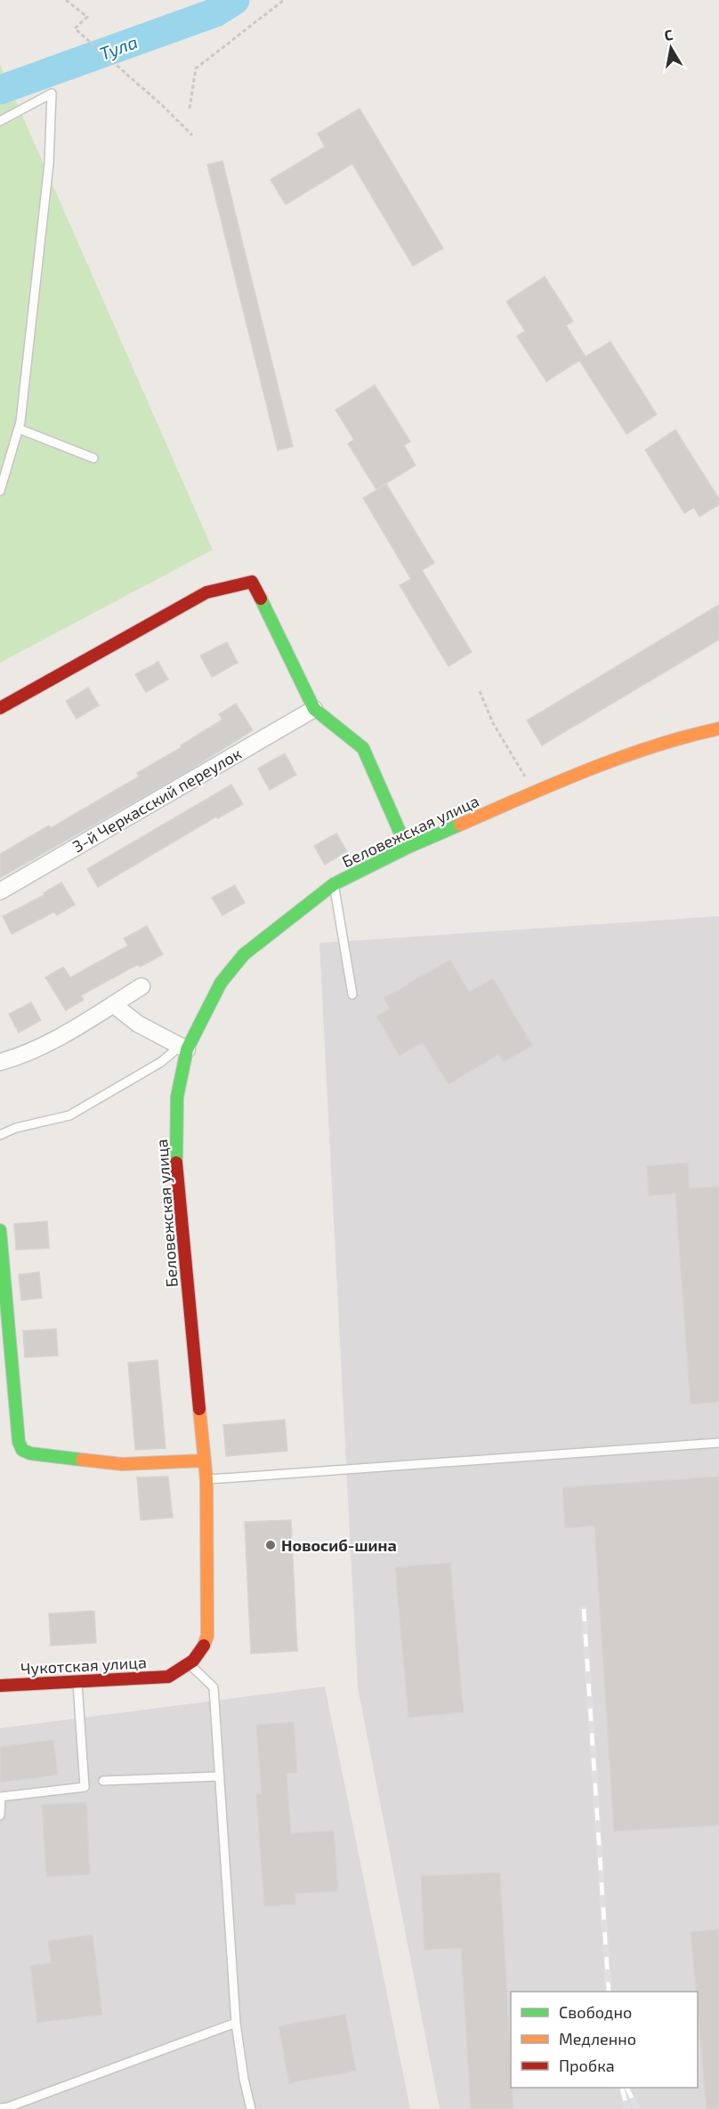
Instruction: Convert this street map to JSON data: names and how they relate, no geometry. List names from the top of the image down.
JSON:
{
  "streets": {
    "street": ["3-й Черкасский переулок", "Беловежская улица", "Чукотская улица"]
  },
  "crossings": [
    ["Беловежская улица", "Чукотская улица"]
  ],
  "water": ["Тула"],
  "places": ["Новосиб-шина"],
  "legend": ["Свободно", "Медленно", "Пробка"],
  "north": "top"
}
